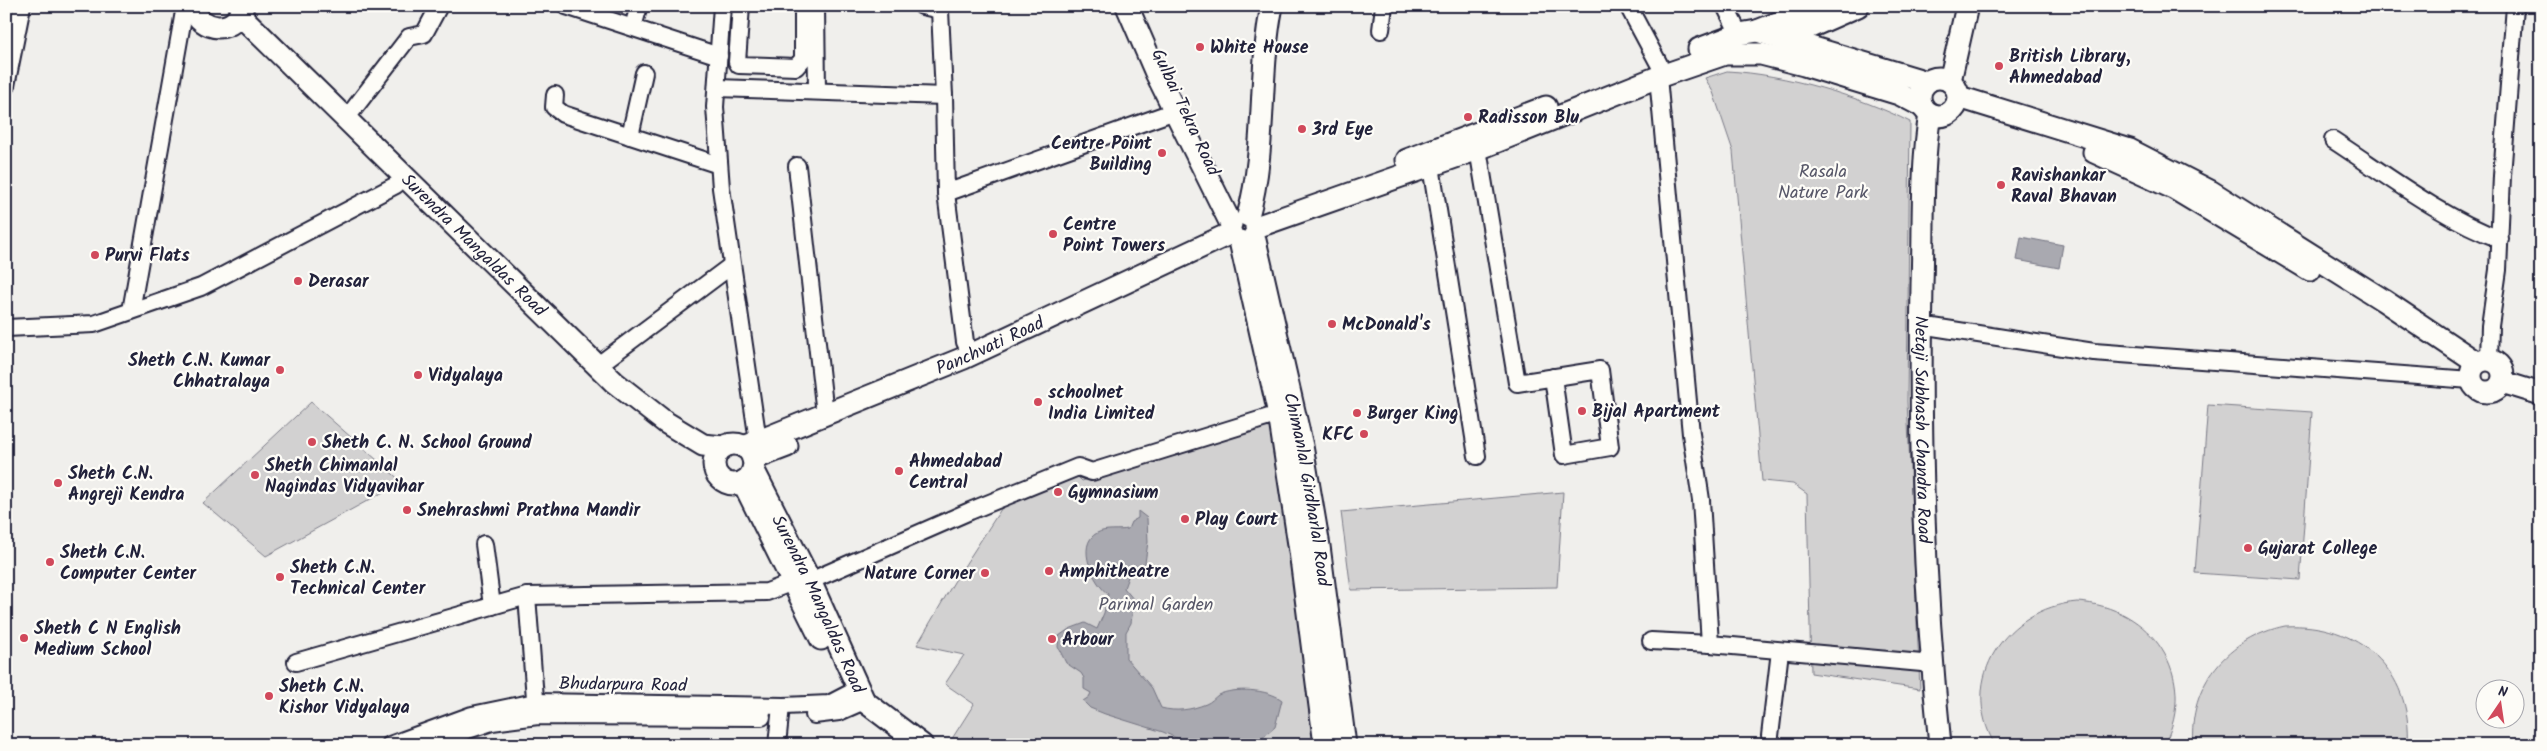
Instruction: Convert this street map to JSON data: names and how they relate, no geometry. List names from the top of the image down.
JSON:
{
  "streets": {
    "main road": [
      "Gulbai Tekra Road",
      "Surendra Mangaldas Road",
      "Panchvati Road",
      "Netaji Subhash Chandra Road",
      "Chimanlal Girdharlal Road"
    ],
    "street": ["Bhudarpura Road"]
  },
  "crossings": [
    ["Gulbai Tekra Road", "Panchvati Road"],
    ["Gulbai Tekra Road", "Chimanlal Girdharlal Road"],
    ["Surendra Mangaldas Road", "Panchvati Road"],
    ["Surendra Mangaldas Road", "Bhudarpura Road"],
    ["Panchvati Road", "Chimanlal Girdharlal Road"]
  ],
  "parks": ["Rasala Nature Park", "Parimal Garden"],
  "places": [
    "White House",
    "British Library, Ahmedabad",
    "Radisson Blu",
    "3rd Eye",
    "Centre Point Building",
    "Ravishankar Raval Bhavan",
    "Centre Point Towers",
    "Purvi Flats",
    "Derasar",
    "McDonald's",
    "Sheth C.N. Kumar Chhatralaya",
    "Vidyalaya",
    "schoolnet India Limited",
    "Bijal Apartment",
    "Burger King",
    "KFC",
    "Sheth C. N. School Ground",
    "Ahmedabad Central",
    "Sheth Chimanlal Nagindas Vidyavihar",
    "Sheth C.N. Angreji Kendra",
    "Gymnasium",
    "Snehrashmi Prathna Mandir",
    "Play Court",
    "Gujarat College",
    "Sheth C.N. Computer Center",
    "Amphitheatre",
    "Nature Corner",
    "Sheth C.N. Technical Center",
    "Sheth C N English Medium School",
    "Arbour",
    "Sheth C.N. Kishor Vidyalaya"
  ],
  "north": "top"
}
